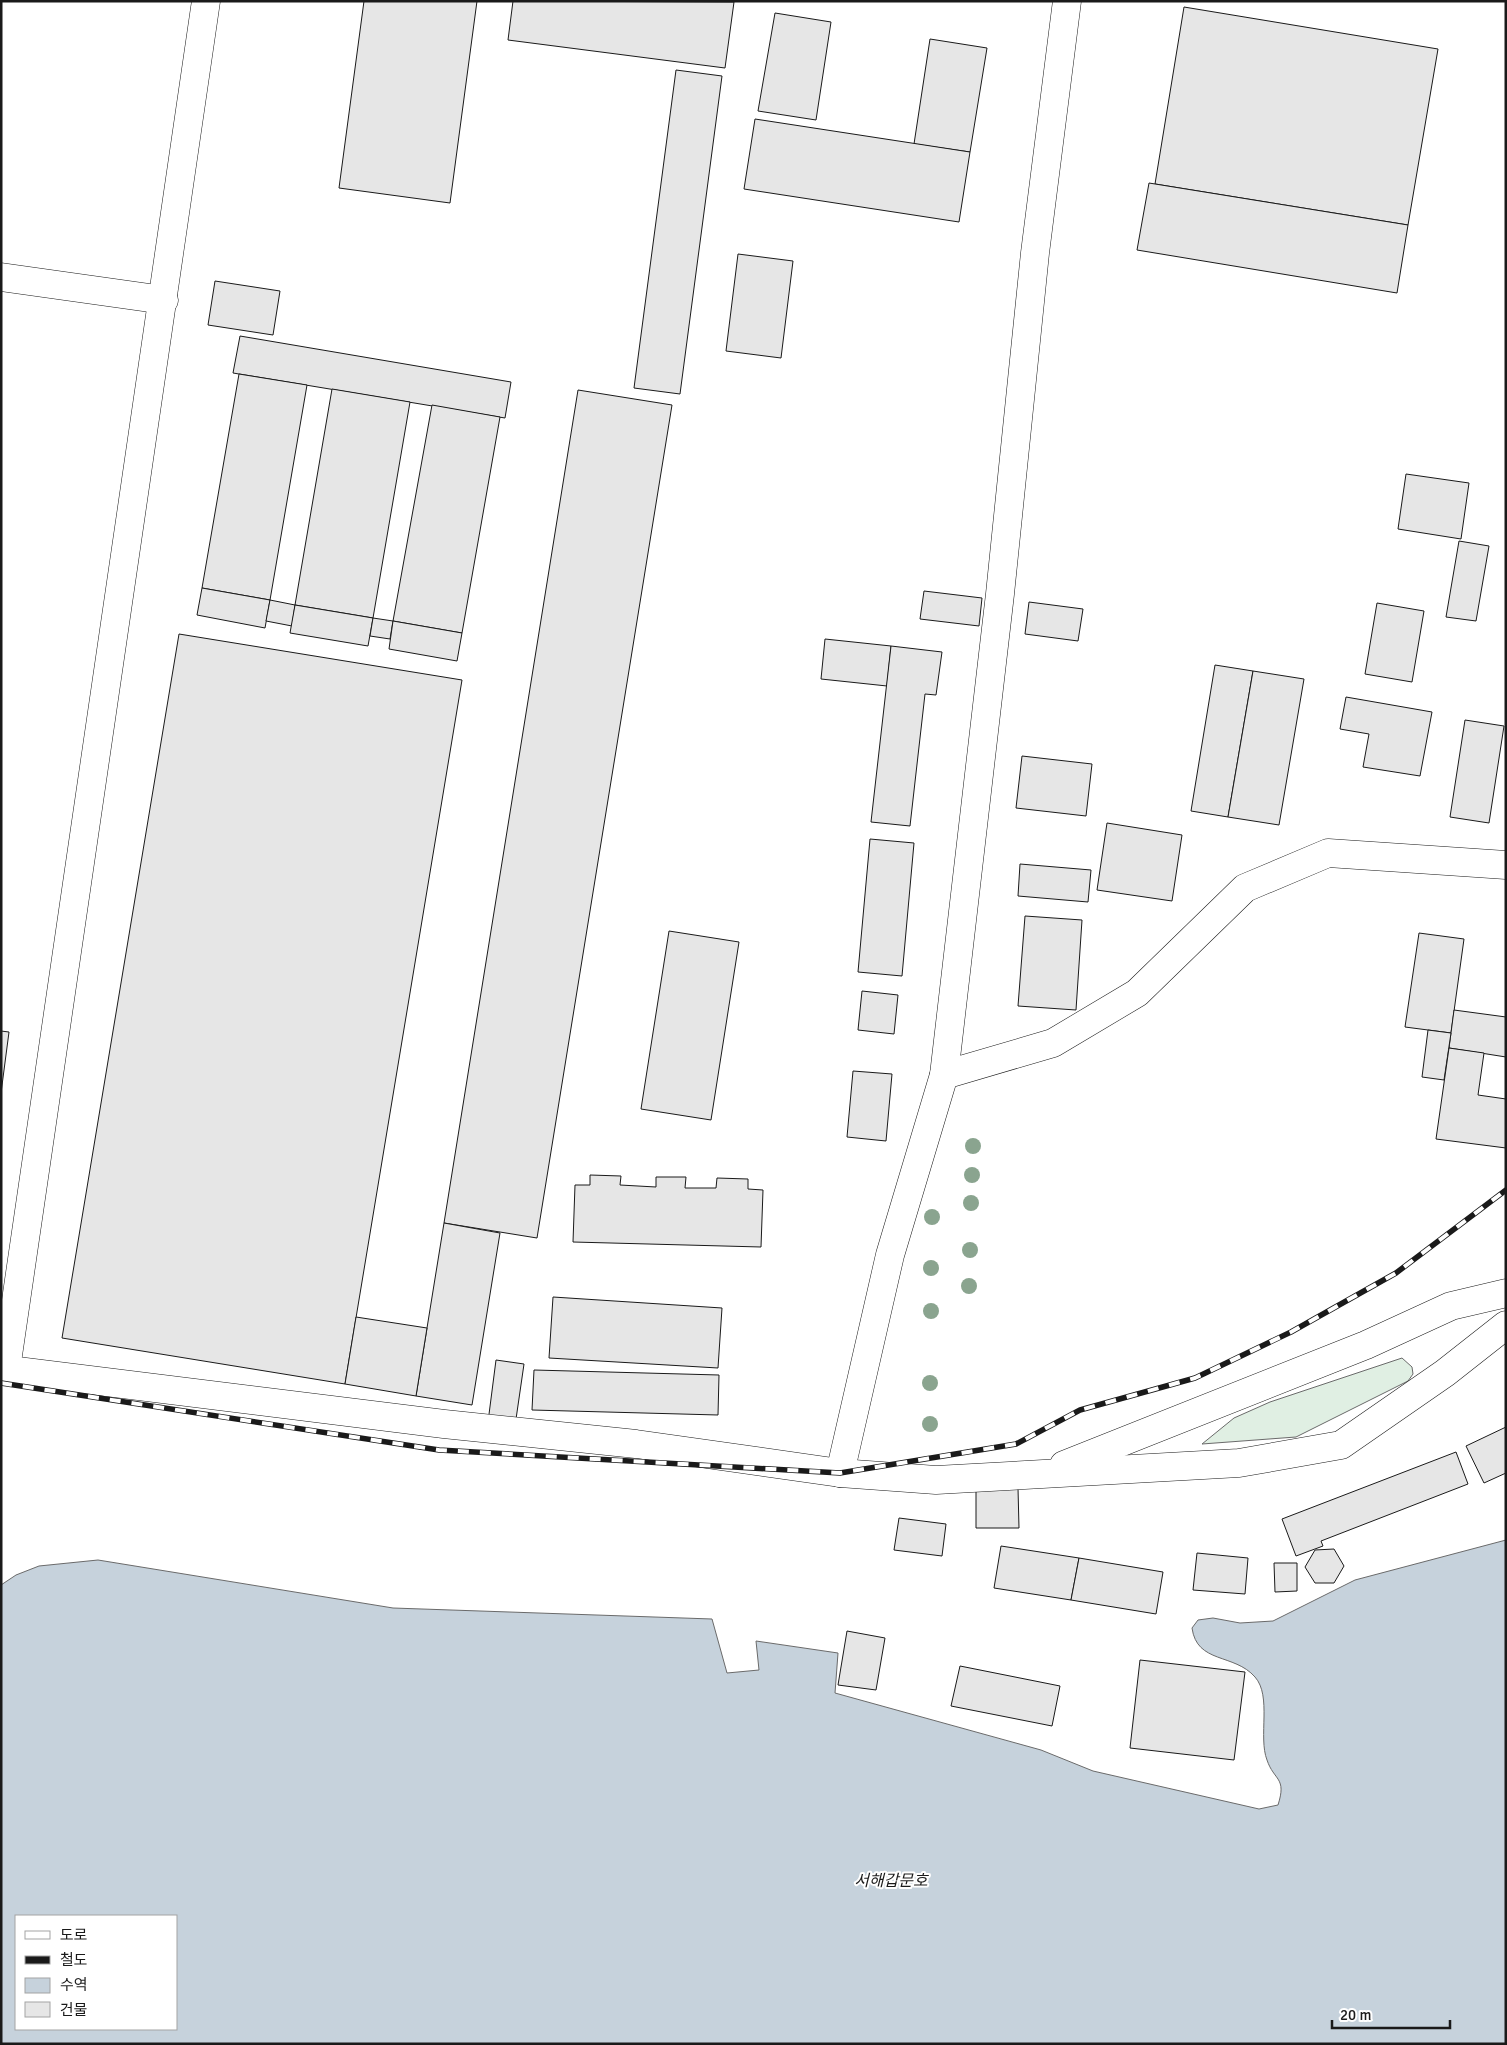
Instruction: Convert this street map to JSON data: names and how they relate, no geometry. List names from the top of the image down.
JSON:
{
  "water": ["서해갑문호"],
  "legend": [
    "도로",
    "철도",
    "수역",
    "건물"
  ],
  "scale_bar": "20 m"
}
